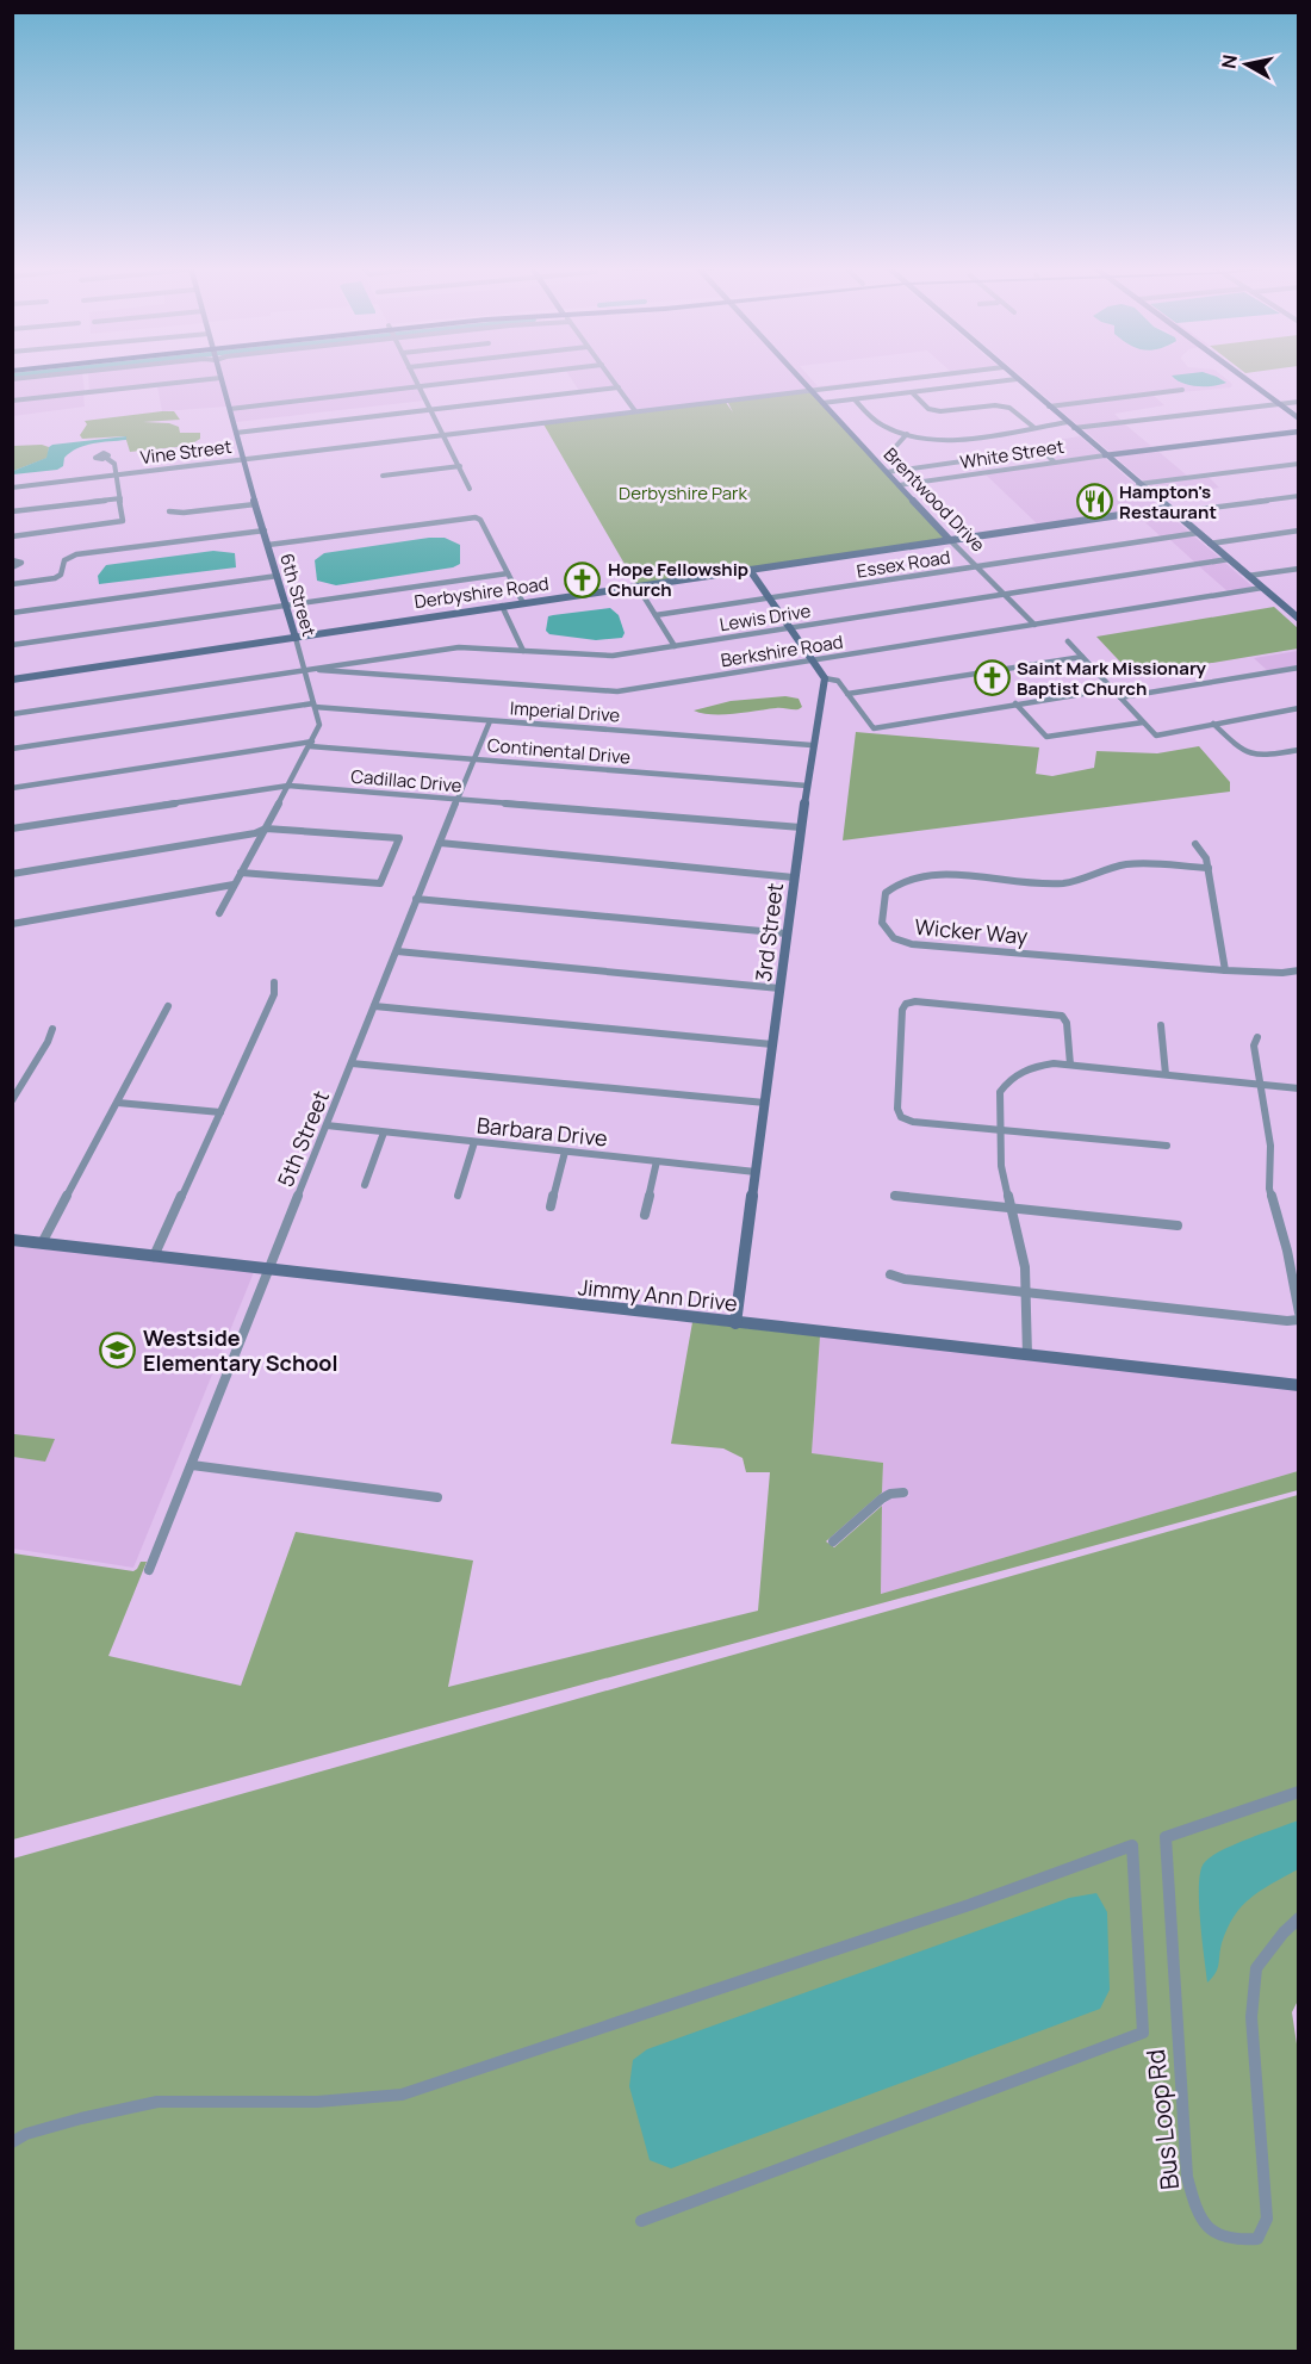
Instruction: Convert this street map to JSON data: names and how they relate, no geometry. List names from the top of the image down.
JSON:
{
  "streets": {
    "street": [
      "Vine Street",
      "White Street",
      "Brentwood Drive",
      "Essex Road",
      "Derbyshire Road",
      "6th Street",
      "Lewis Drive",
      "Berkshire Road",
      "Imperial Drive",
      "Continental Drive",
      "Cadillac Drive",
      "Wicker Way",
      "3rd Street",
      "Barbara Drive",
      "5th Street",
      "Jimmy Ann Drive",
      "Bus Loop Rd"
    ]
  },
  "crossings": [
    ["Vine Street", "Brentwood Drive"],
    ["Vine Street", "6th Street"],
    ["White Street", "Brentwood Drive"],
    ["Brentwood Drive", "Essex Road"],
    ["Brentwood Drive", "Derbyshire Road"],
    ["Brentwood Drive", "Lewis Drive"],
    ["Brentwood Drive", "Berkshire Road"],
    ["Derbyshire Road", "6th Street"],
    ["6th Street", "Lewis Drive"],
    ["6th Street", "Berkshire Road"],
    ["6th Street", "Imperial Drive"],
    ["6th Street", "Continental Drive"],
    ["6th Street", "Cadillac Drive"],
    ["Lewis Drive", "Berkshire Road"],
    ["Imperial Drive", "3rd Street"],
    ["Imperial Drive", "5th Street"],
    ["Continental Drive", "3rd Street"],
    ["Continental Drive", "5th Street"],
    ["Cadillac Drive", "3rd Street"],
    ["Cadillac Drive", "5th Street"],
    ["3rd Street", "Barbara Drive"],
    ["3rd Street", "Jimmy Ann Drive"],
    ["Barbara Drive", "5th Street"],
    ["5th Street", "Jimmy Ann Drive"]
  ],
  "parks": ["Derbyshire Park"],
  "places": {
    "restaurant": ["Hampton's Restaurant"],
    "church": ["Hope Fellowship Church", "Saint Mark Missionary Baptist Church"],
    "school or university": ["Westside Elementary School"]
  },
  "north": "left"
}
